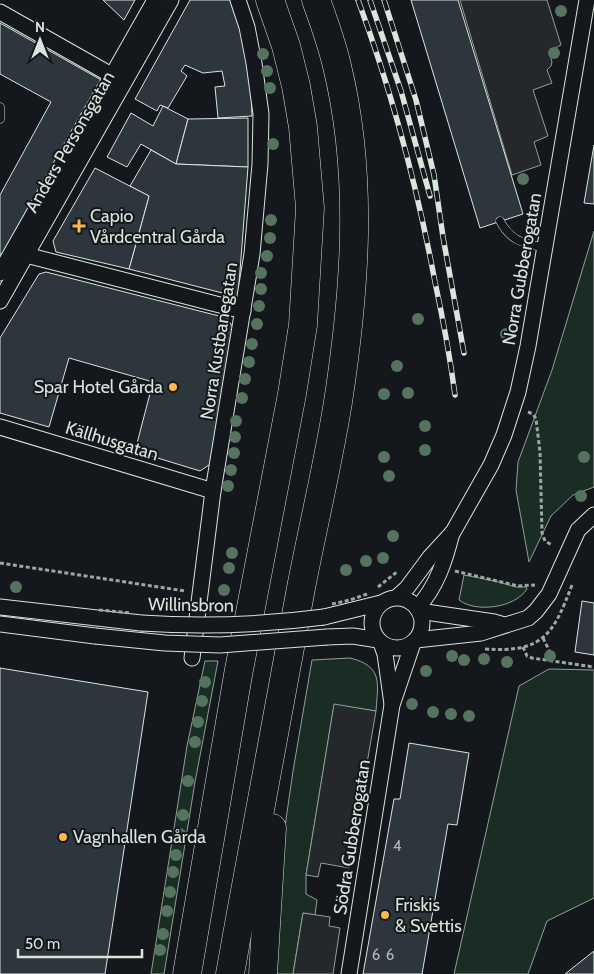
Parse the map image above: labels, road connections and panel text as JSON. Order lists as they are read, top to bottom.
{
  "streets": {
    "street": [
      "Anders Personsgatan",
      "Norra Gubberogatan",
      "Norra Kustbanegatan",
      "Källhusgatan",
      "Willinsbron",
      "Södra Gubberogatan"
    ]
  },
  "crossings": [
    ["Norra Gubberogatan", "Willinsbron"],
    ["Norra Gubberogatan", "Södra Gubberogatan"],
    ["Norra Kustbanegatan", "Källhusgatan"],
    ["Willinsbron", "Södra Gubberogatan"]
  ],
  "places": {
    "health": ["Capio Vårdcentral Gårda"],
    "other": ["Spar Hotel Gårda", "Vagnhallen Gårda", "Friskis & Svettis"]
  },
  "house_numbers": ["4", "6", "6"],
  "scale_bar": "50 m",
  "north": "top"
}
